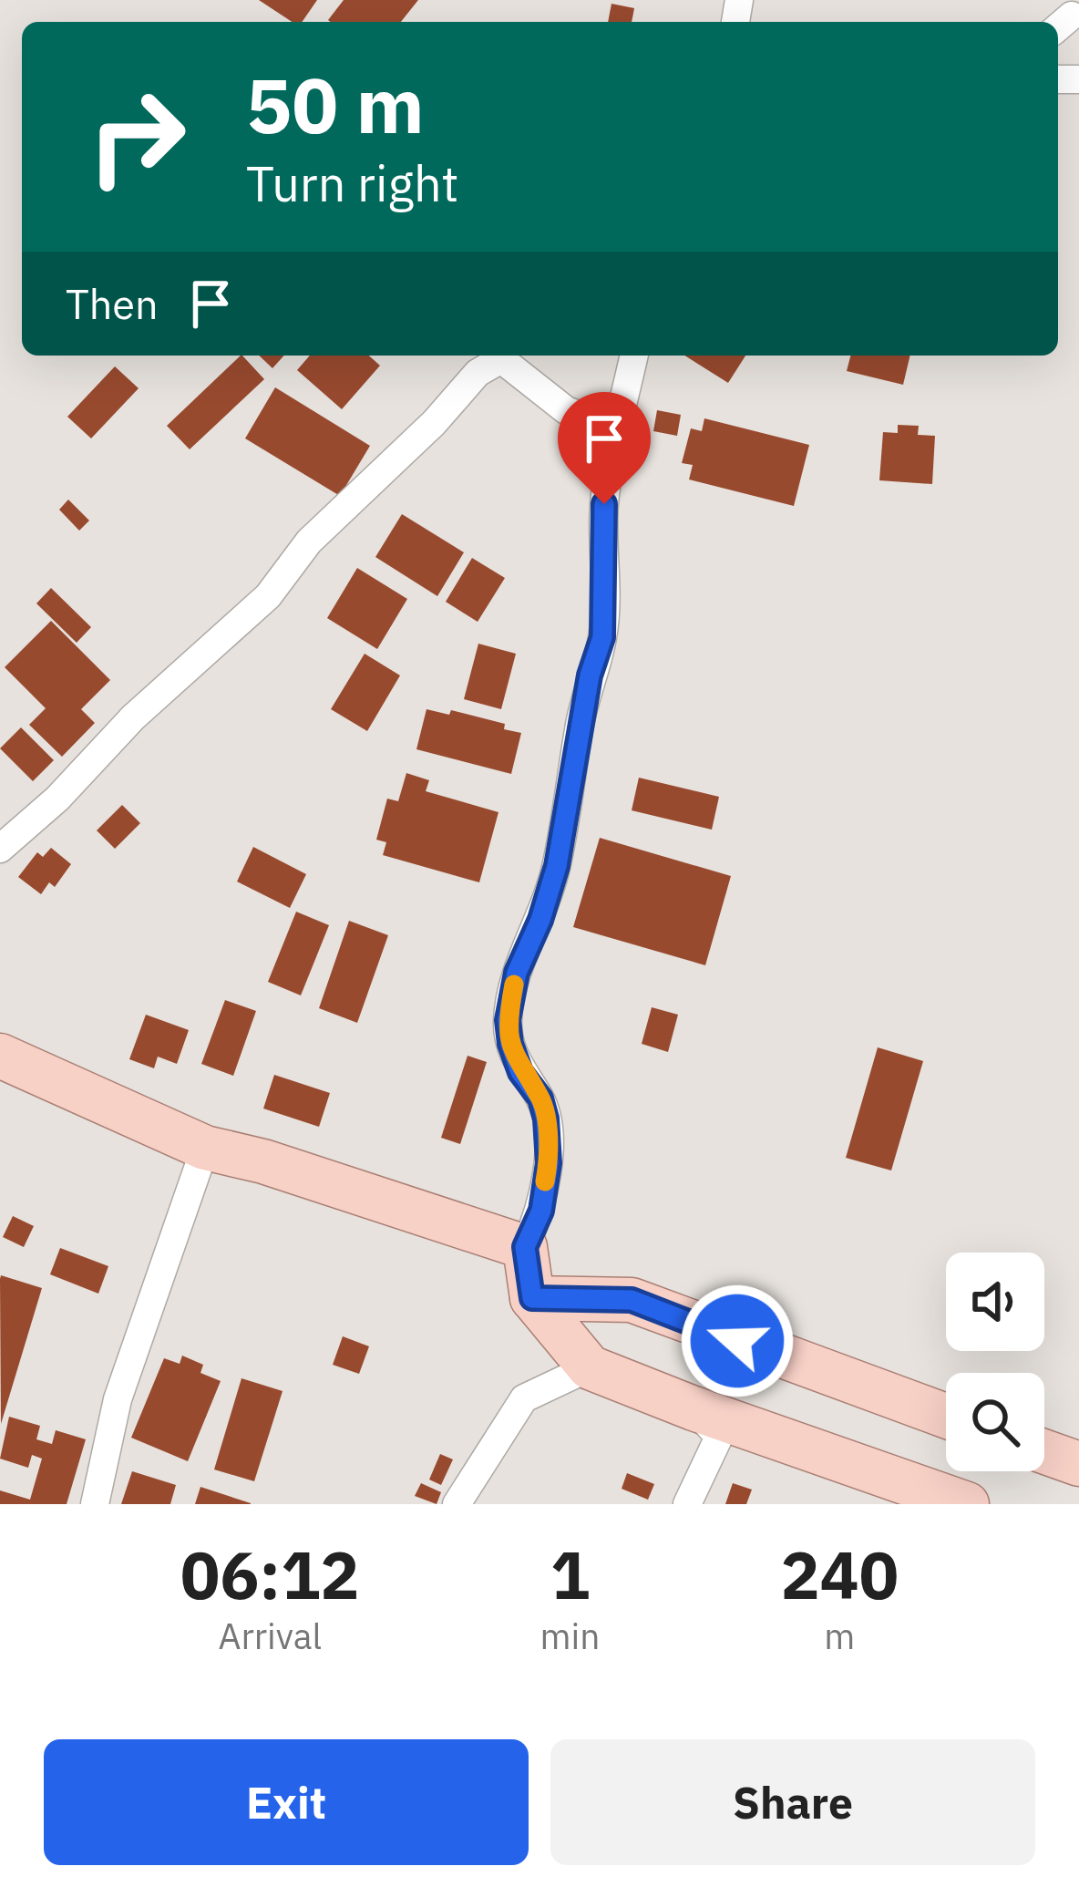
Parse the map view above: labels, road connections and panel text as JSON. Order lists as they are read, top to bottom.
{
  "page": {
    "turn": ["50 m", "Turn right"],
    "then": "Then",
    "eta": [
      "06:12",
      "Arrival",
      "1",
      "min",
      "240",
      "m"
    ],
    "buttons": ["Exit", "Share"]
  }
}
